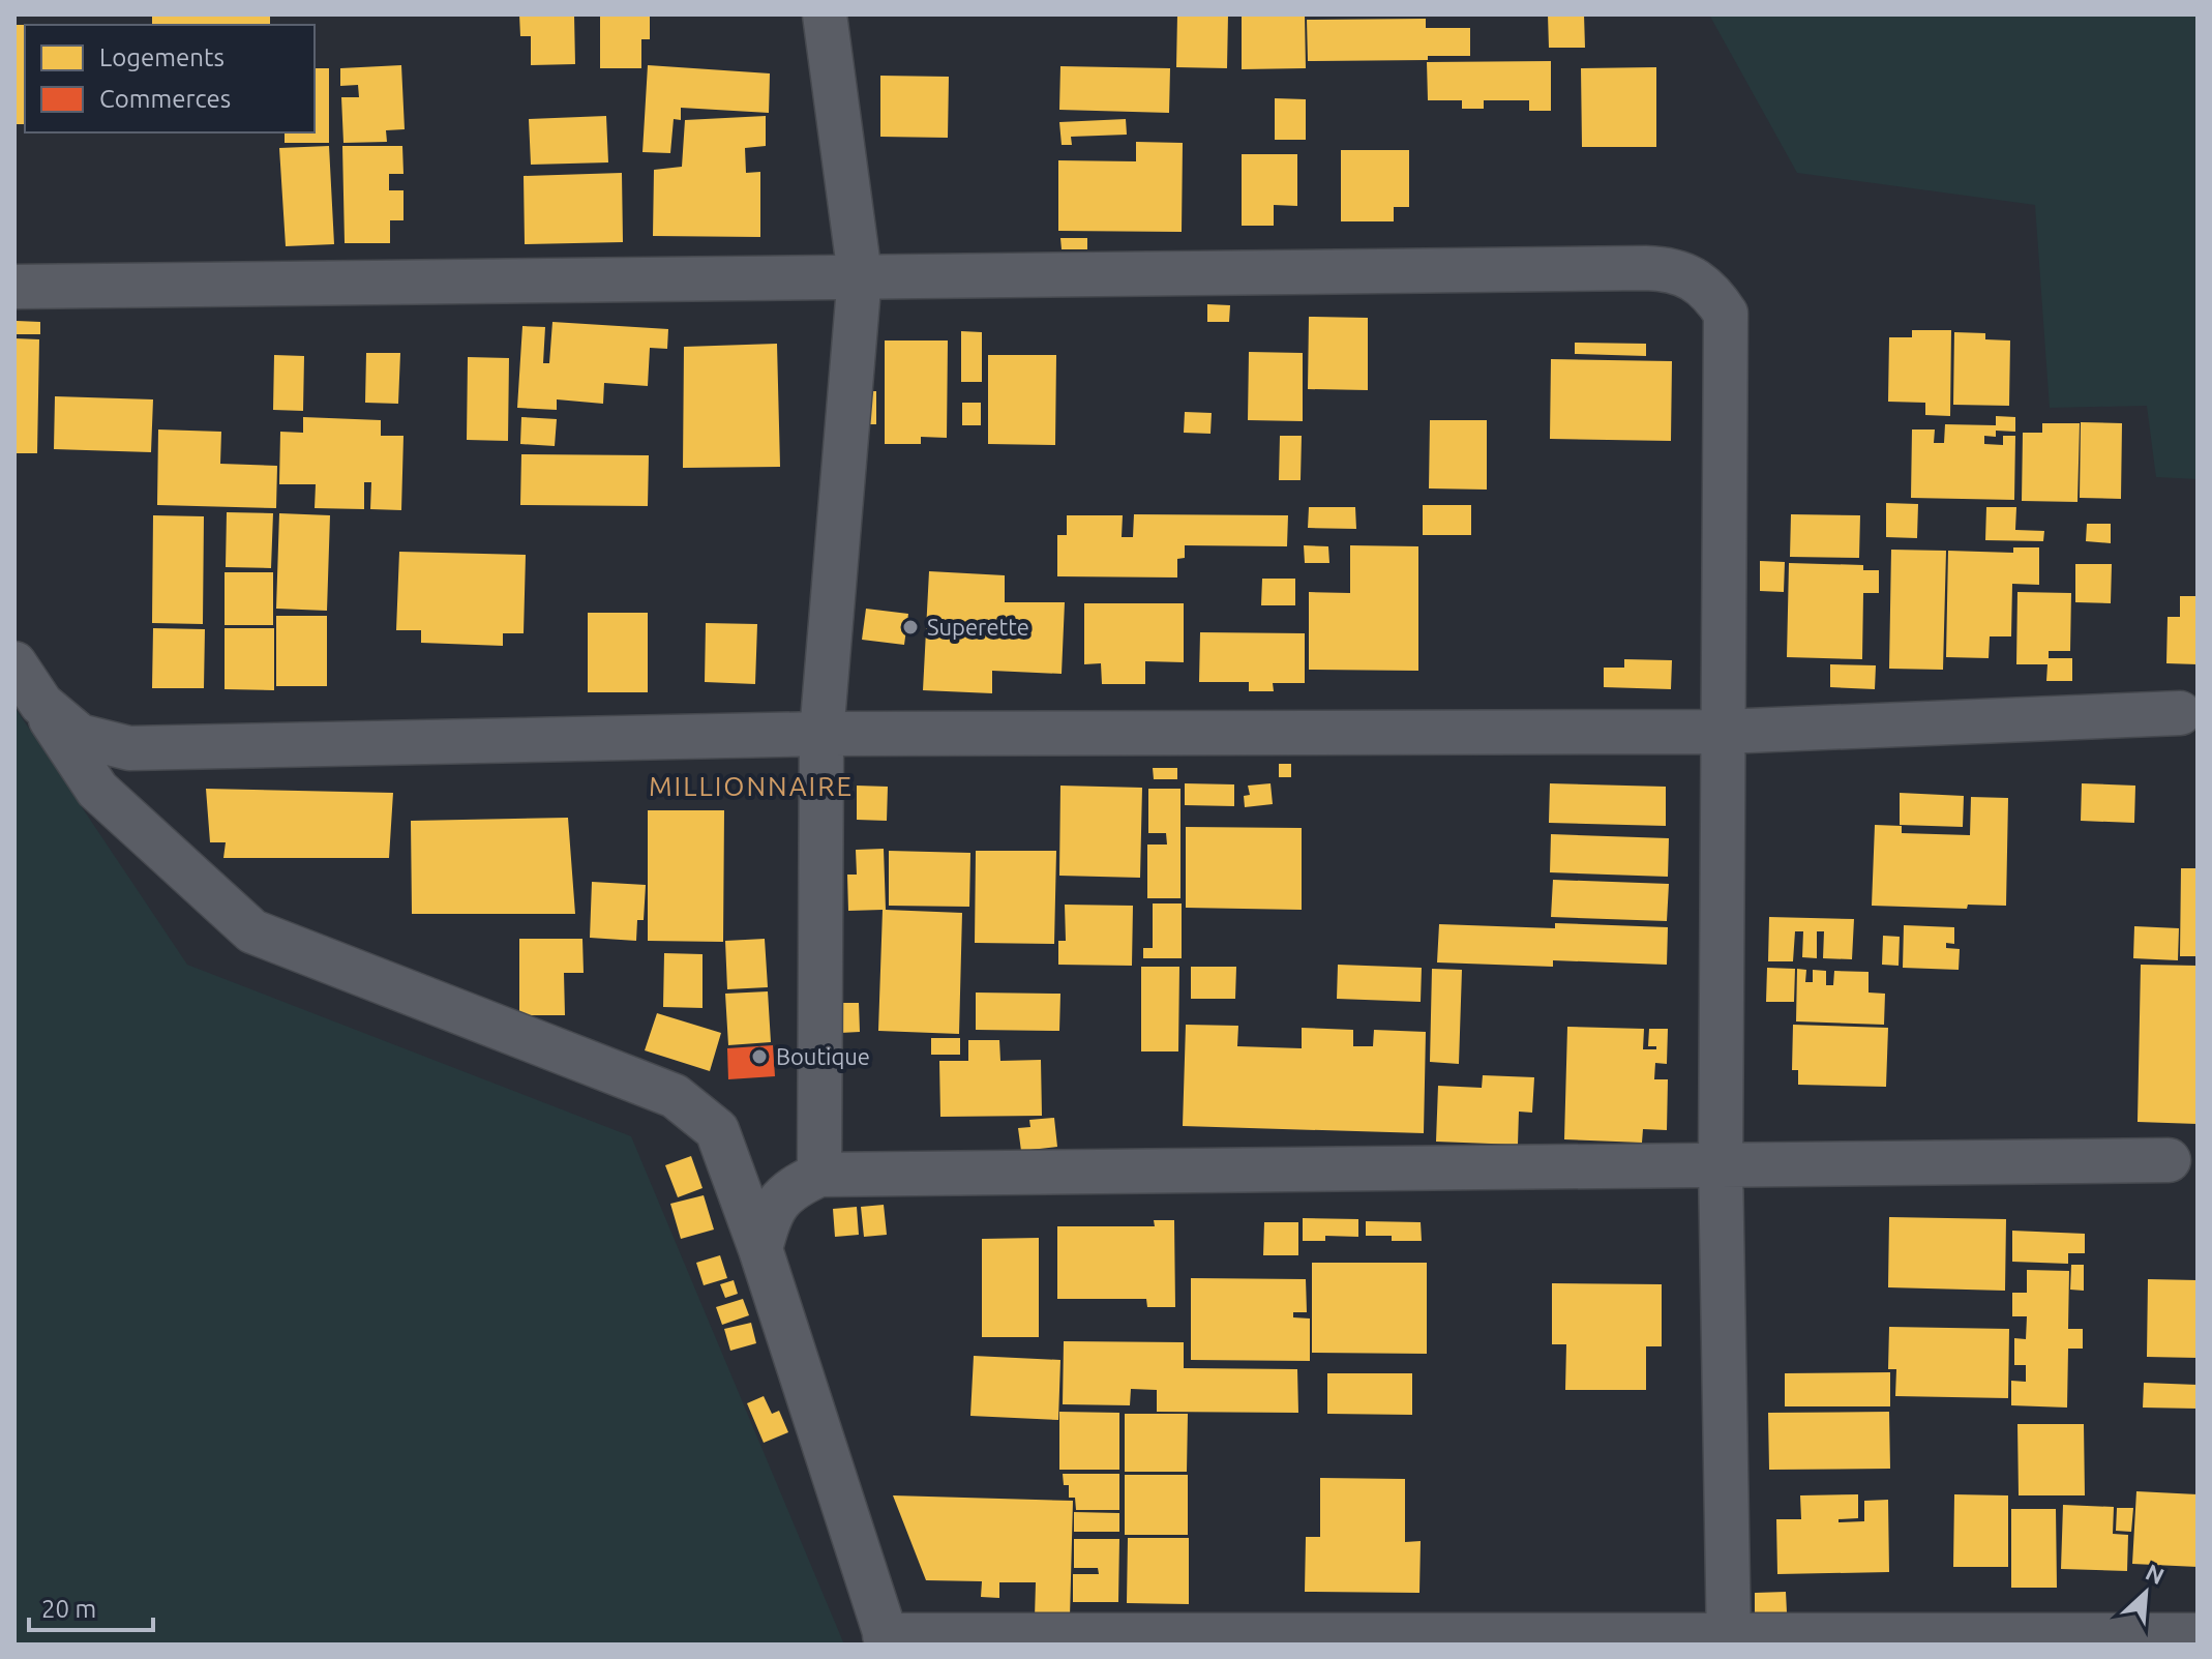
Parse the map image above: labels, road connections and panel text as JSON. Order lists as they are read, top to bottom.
{
  "districts": ["MILLIONNAIRE"],
  "places": ["Superette", "Boutique"],
  "legend": ["Logements", "Commerces"],
  "scale_bar": "20 m",
  "north": "top right"
}
